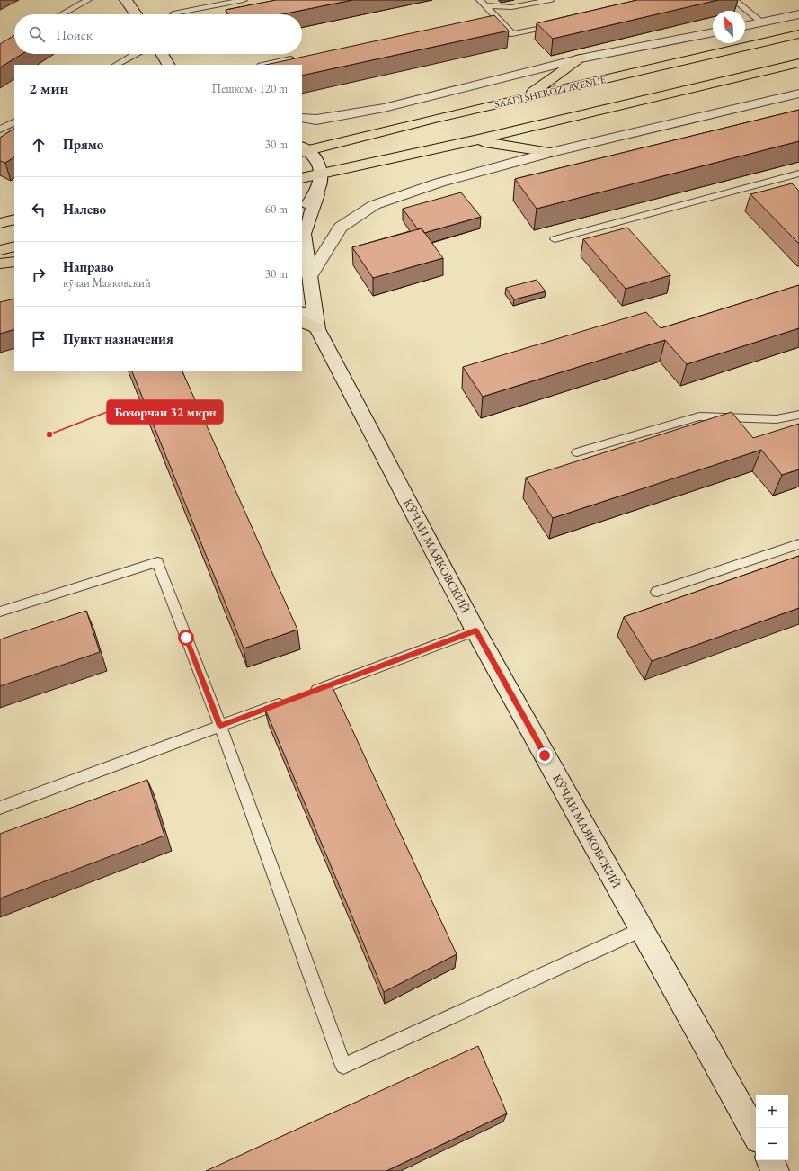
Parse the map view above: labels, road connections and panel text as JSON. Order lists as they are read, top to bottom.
{
  "streets": {
    "main road": ["SAADI SHEROZI AVENUE"],
    "street": ["КӮЧАИ МАЯКОВСКИЙ"]
  },
  "places": ["Бозорчаи 32 мкрн"],
  "north": "top left",
  "page": {
    "search": "Поиск",
    "heading": ["2 мин", "Пешком · 120 m"],
    "list": [
      ["Прямо", "30 m"],
      ["Налево", "60 m"],
      ["Направо", "кӯчаи Маяковский", "30 m"],
      "Пункт назначения"
    ],
    "map_buttons": ["+", "−"]
  }
}
